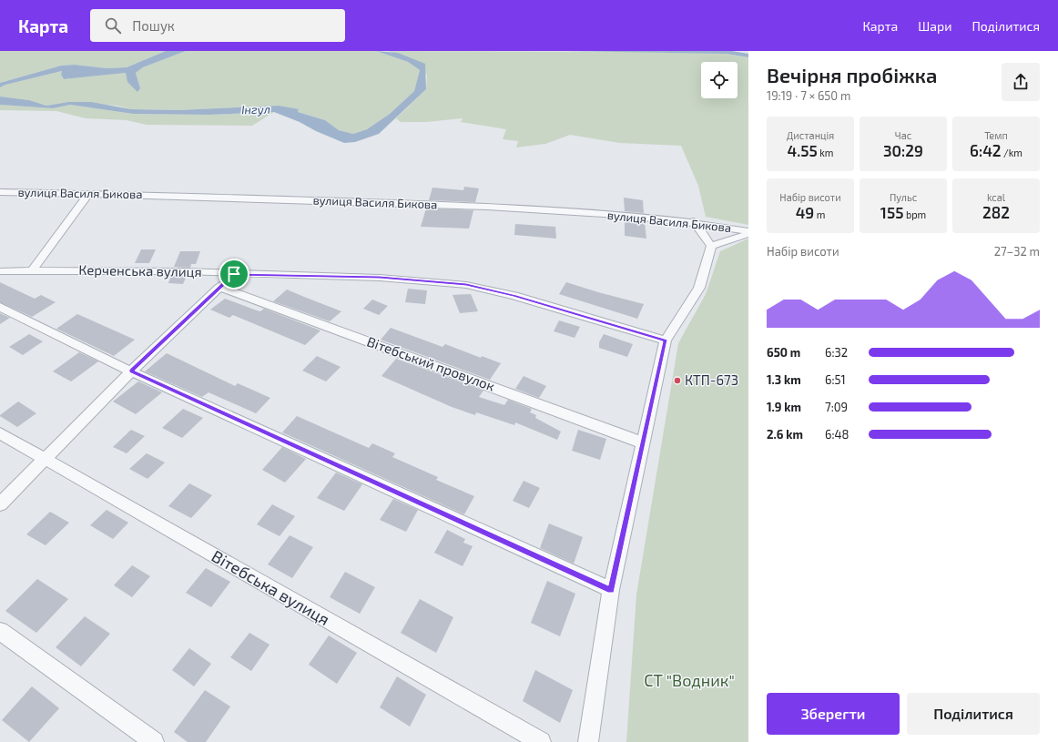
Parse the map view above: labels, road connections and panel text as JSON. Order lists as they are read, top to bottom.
{
  "streets": {
    "street": [
      "вулиця Василя Бикова",
      "Керченська вулиця",
      "Вітебський провулок",
      "Вітебська вулиця"
    ]
  },
  "water": ["Інгул"],
  "parks": ["СТ \"Водник\""],
  "places": ["КТП-673"],
  "page": {
    "header": "Карта",
    "search": "Пошук",
    "nav": ["Карта", "Шари", "Поділитися"],
    "heading": ["Вечірня пробіжка", "19:19 · 7 × 650 m"],
    "stats": [
      ["Дистанція", "4.55 km"],
      ["Час", "30:29"],
      ["Темп", "6:42 /km"],
      ["Набір висоти", "49 m"],
      ["Пульс", "155 bpm"],
      ["kcal", "282"]
    ],
    "chart": ["Набір висоти", "27–32 m"],
    "list": [
      {
        "name": "650 m",
        "note": "6:32"
      },
      {
        "name": "1.3 km",
        "note": "6:51"
      },
      {
        "name": "1.9 km",
        "note": "7:09"
      },
      {
        "name": "2.6 km",
        "note": "6:48"
      }
    ],
    "buttons": ["Зберегти", "Поділитися"]
  }
}
